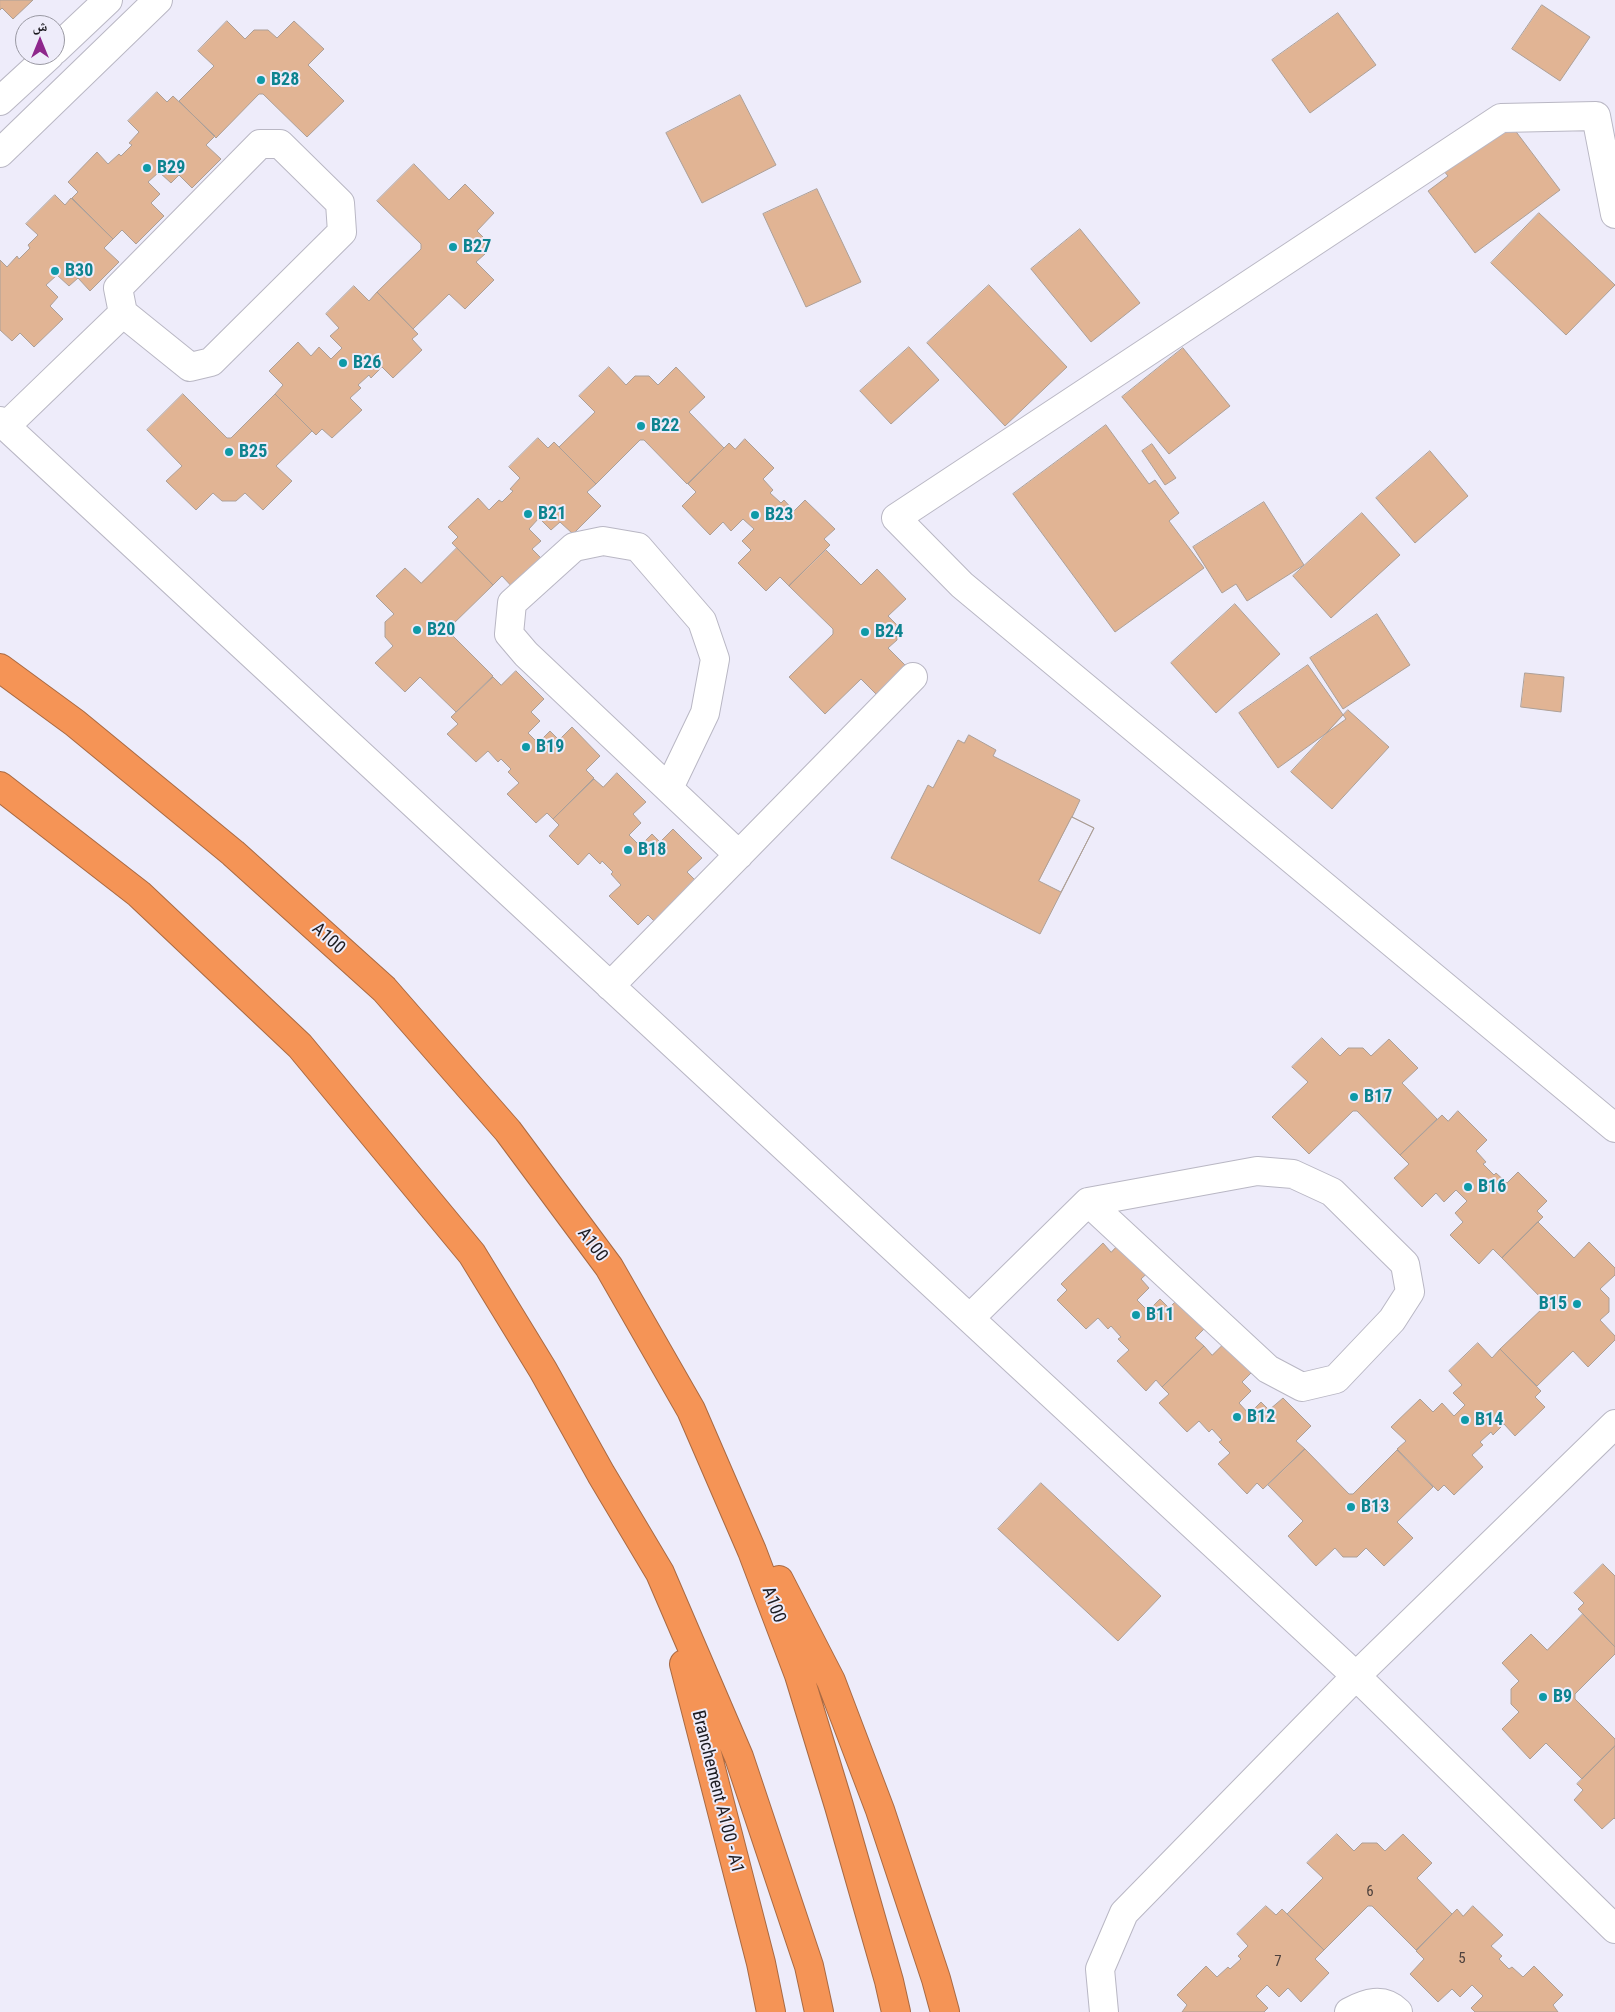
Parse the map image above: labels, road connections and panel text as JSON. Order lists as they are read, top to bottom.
{
  "streets": {
    "highway": ["A100", "Branchement A100 - A1"]
  },
  "places": [
    "B28",
    "B29",
    "B27",
    "B30",
    "B26",
    "B22",
    "B25",
    "B21",
    "B23",
    "B20",
    "B24",
    "B19",
    "B18",
    "B17",
    "B16",
    "B15",
    "B11",
    "B12",
    "B14",
    "B13",
    "B9"
  ],
  "house_numbers": ["6", "5", "7"],
  "north": "top"
}
